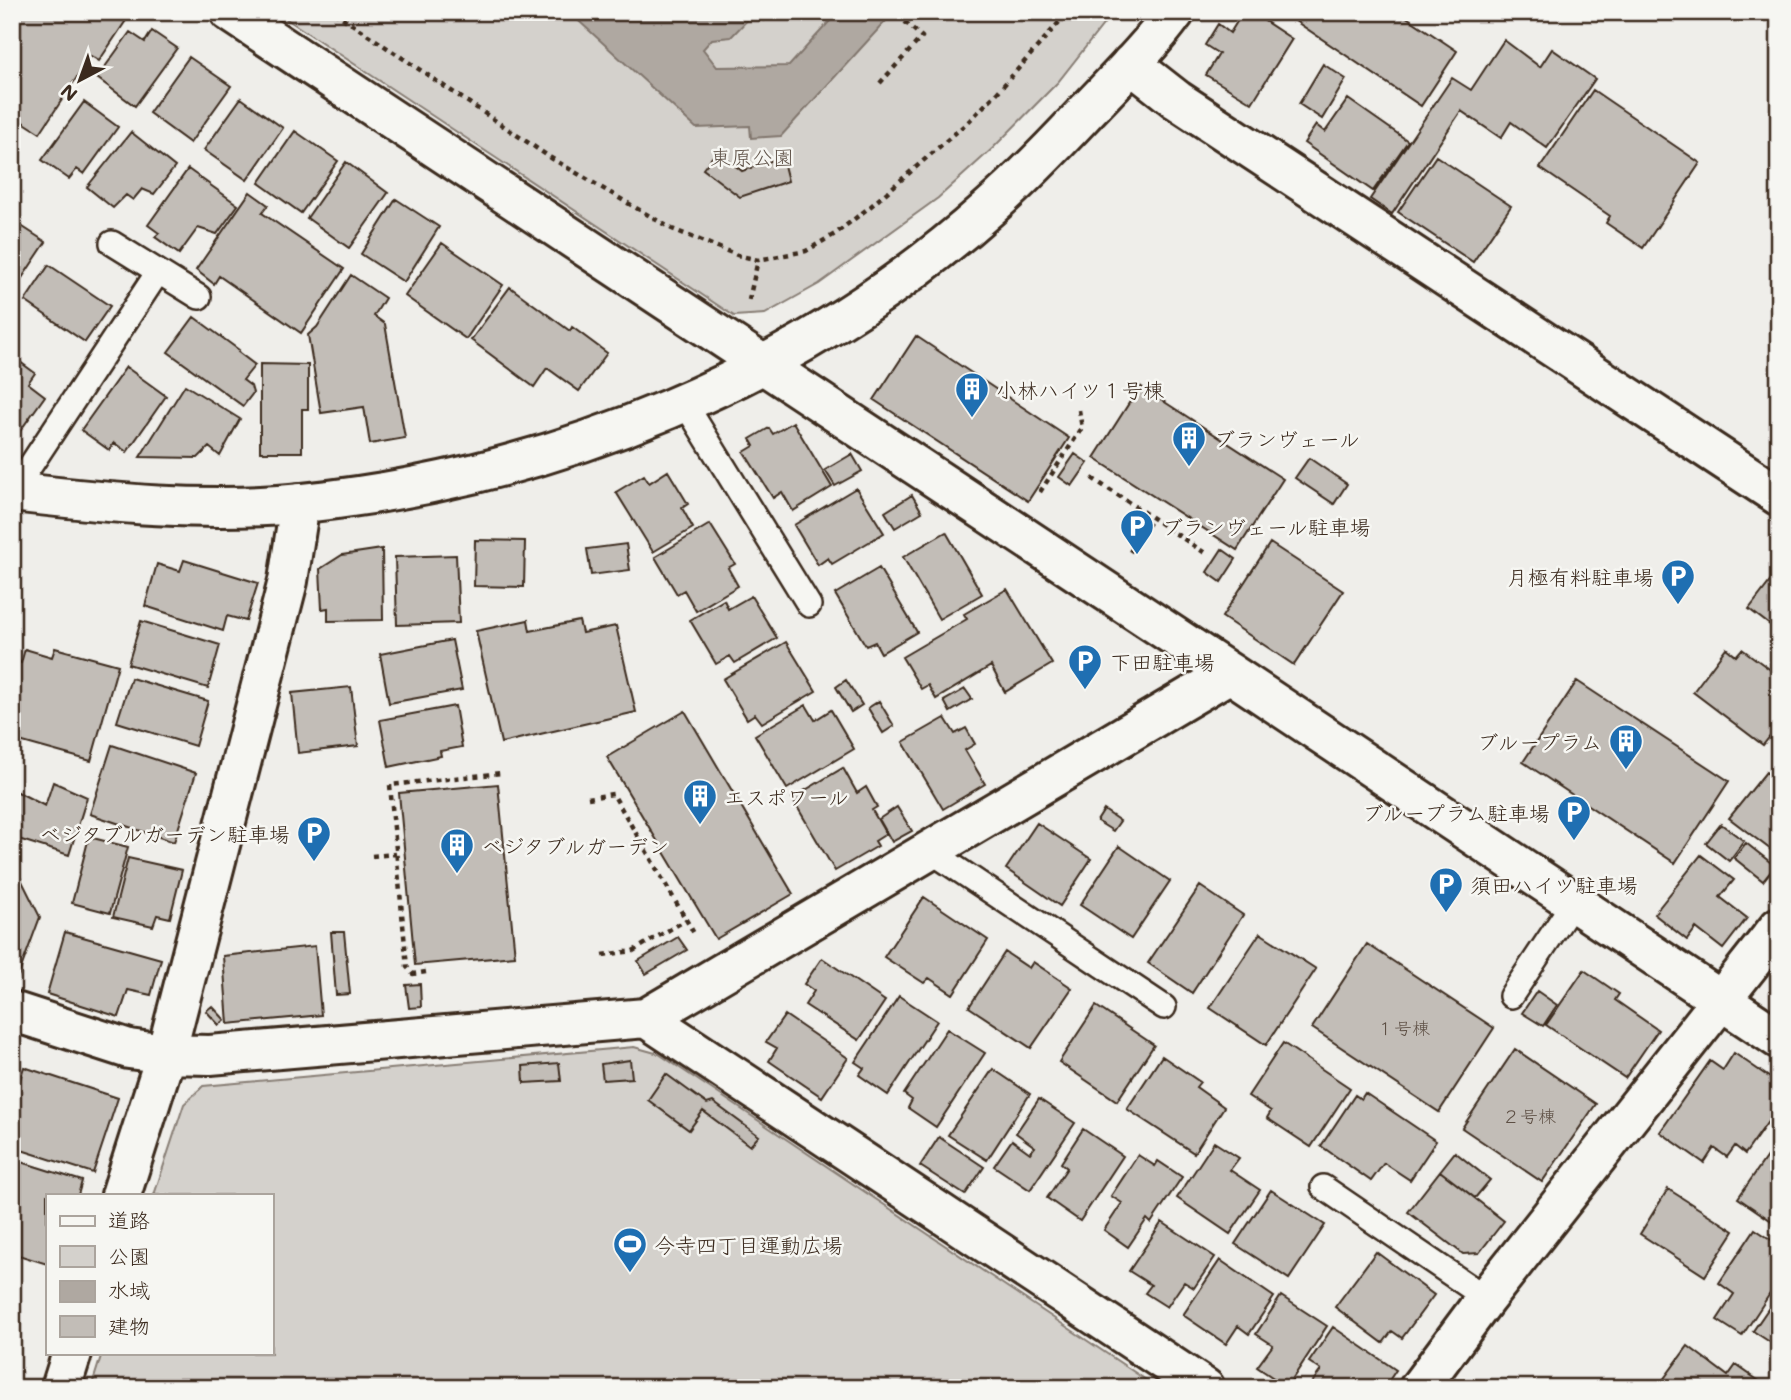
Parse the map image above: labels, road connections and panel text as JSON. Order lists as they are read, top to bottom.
{
  "parks": ["東原公園"],
  "places": {
    "building": [
      "小林ハイツ１号棟",
      "ブランヴェール",
      "ブループラム",
      "エスポワール",
      "ベジタブルガーデン"
    ],
    "parking": [
      "ブランヴェール駐車場",
      "月極有料駐車場",
      "下田駐車場",
      "ブループラム駐車場",
      "ベジタブルガーデン駐車場",
      "須田ハイツ駐車場"
    ],
    "sports": ["今寺四丁目運動広場"]
  },
  "house_numbers": ["１号棟", "２号棟"],
  "legend": [
    "道路",
    "公園",
    "水域",
    "建物"
  ],
  "north": "bottom left"
}
